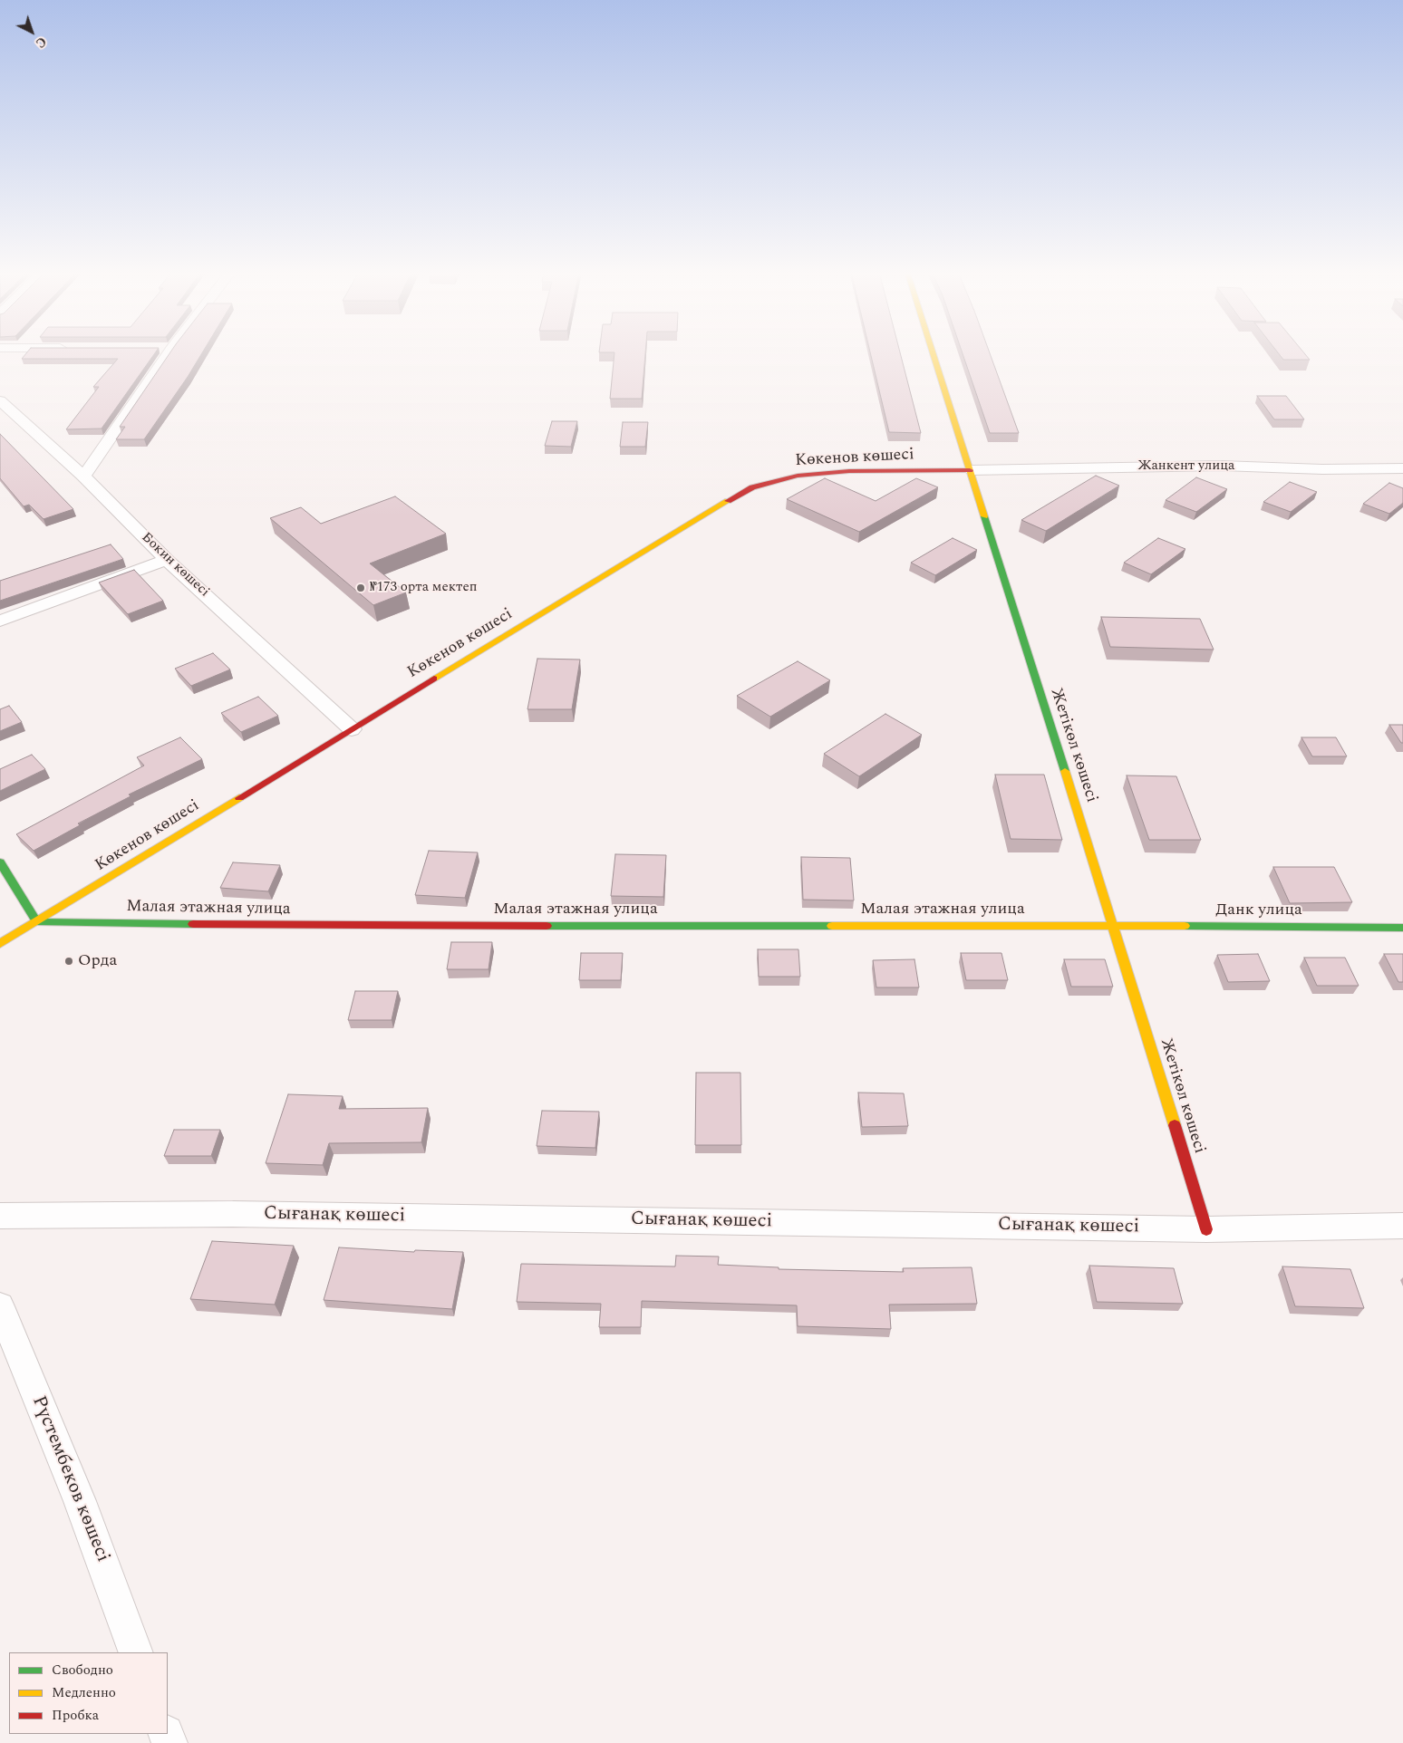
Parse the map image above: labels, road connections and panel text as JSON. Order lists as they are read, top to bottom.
{
  "streets": {
    "street": [
      "Көкенов көшесі",
      "Жанкент улица",
      "Бокин көшесі",
      "Жетікөл көшесі",
      "Малая этажная улица",
      "Данк улица",
      "Сығанақ көшесі",
      "Рүстембеков көшесі"
    ]
  },
  "crossings": [
    ["Көкенов көшесі", "Жанкент улица"],
    ["Көкенов көшесі", "Бокин көшесі"],
    ["Көкенов көшесі", "Жетікөл көшесі"],
    ["Көкенов көшесі", "Малая этажная улица"],
    ["Жанкент улица", "Жетікөл көшесі"],
    ["Жетікөл көшесі", "Малая этажная улица"],
    ["Жетікөл көшесі", "Данк улица"],
    ["Жетікөл көшесі", "Сығанақ көшесі"],
    ["Малая этажная улица", "Данк улица"]
  ],
  "places": ["№173 орта мектеп", "Орда"],
  "legend": ["Свободно", "Медленно", "Пробка"],
  "north": "bottom right"
}
